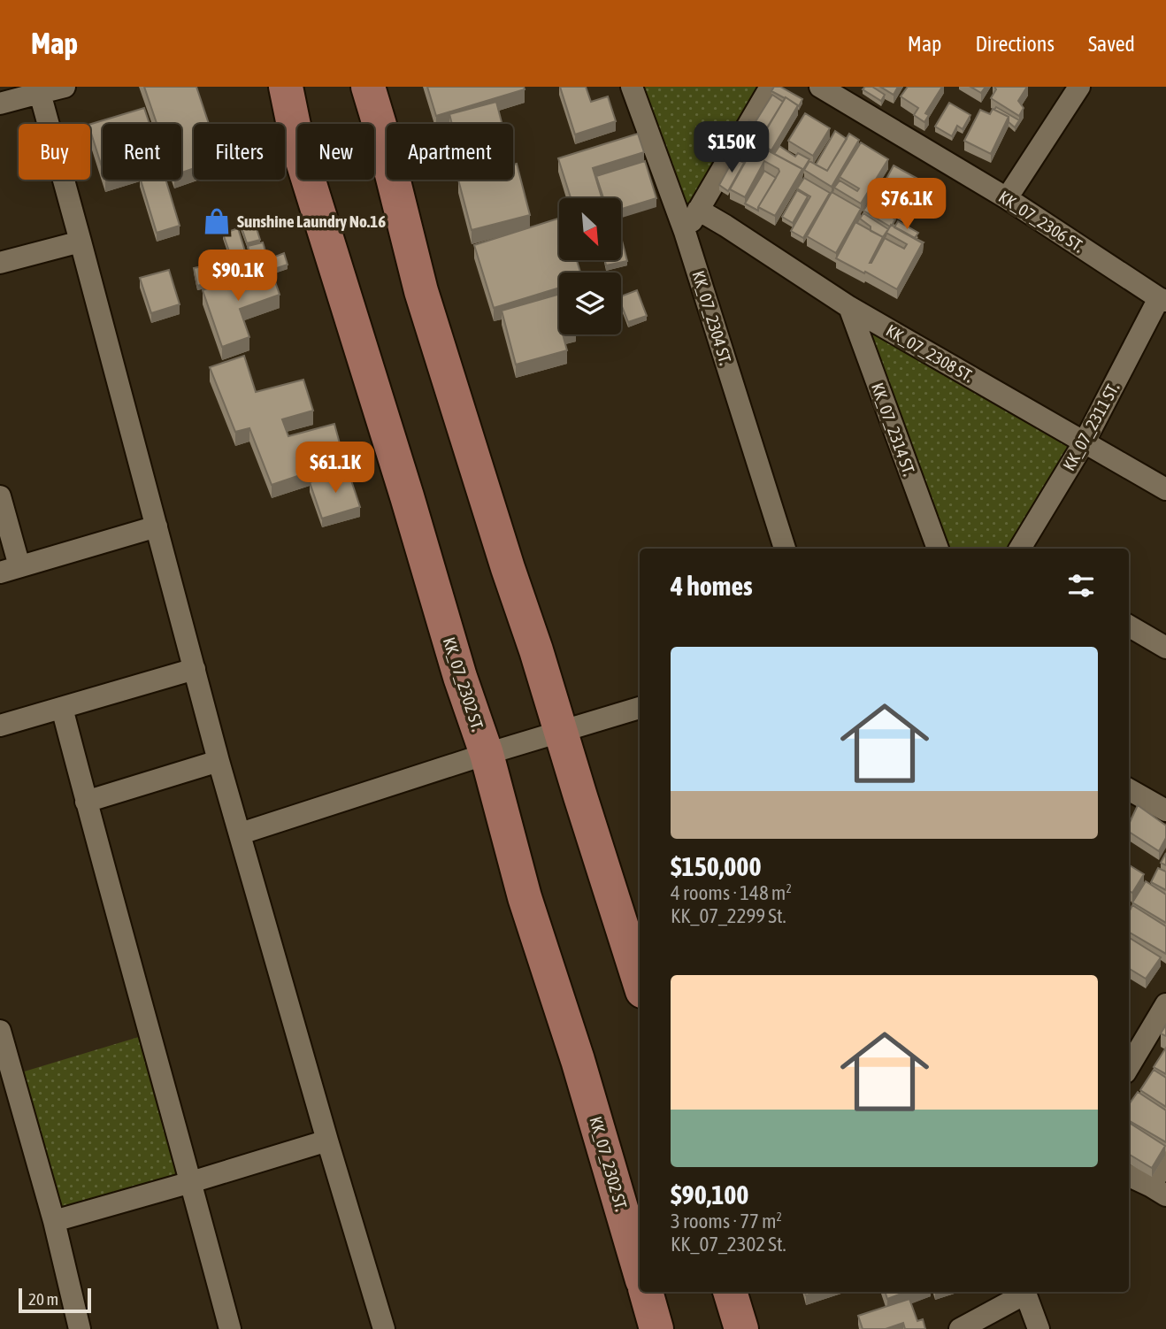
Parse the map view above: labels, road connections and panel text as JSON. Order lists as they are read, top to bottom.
{
  "streets": {
    "main road": ["KK_07_2302 ST."],
    "street": [
      "KK_07_2306 ST.",
      "KK_07_2304 ST.",
      "KK_07_2308 ST.",
      "KK_07_2311 ST.",
      "KK_07_2314 ST."
    ]
  },
  "crossings": [
    ["KK_07_2306 ST.", "KK_07_2311 ST."],
    ["KK_07_2308 ST.", "KK_07_2311 ST."],
    ["KK_07_2308 ST.", "KK_07_2314 ST."]
  ],
  "places": {
    "shop": ["Sunshine Laundry No.16"]
  },
  "scale_bar": "20 m",
  "north": "bottom right",
  "page": {
    "header": "Map",
    "nav": ["Map", "Directions", "Saved"],
    "price": [
      "$150K",
      "$76.1K",
      "$90.1K",
      "$61.1K"
    ],
    "chip": [
      "Buy",
      "Rent",
      "Filters",
      "New",
      "Apartment"
    ],
    "heading": "4 homes",
    "list": [
      {
        "name": "$150,000",
        "note": "4 rooms · 148 m² · KK_07_2299 St."
      },
      {
        "name": "$90,100",
        "note": "3 rooms · 77 m² · KK_07_2302 St."
      }
    ],
    "scale": "20 m"
  }
}
